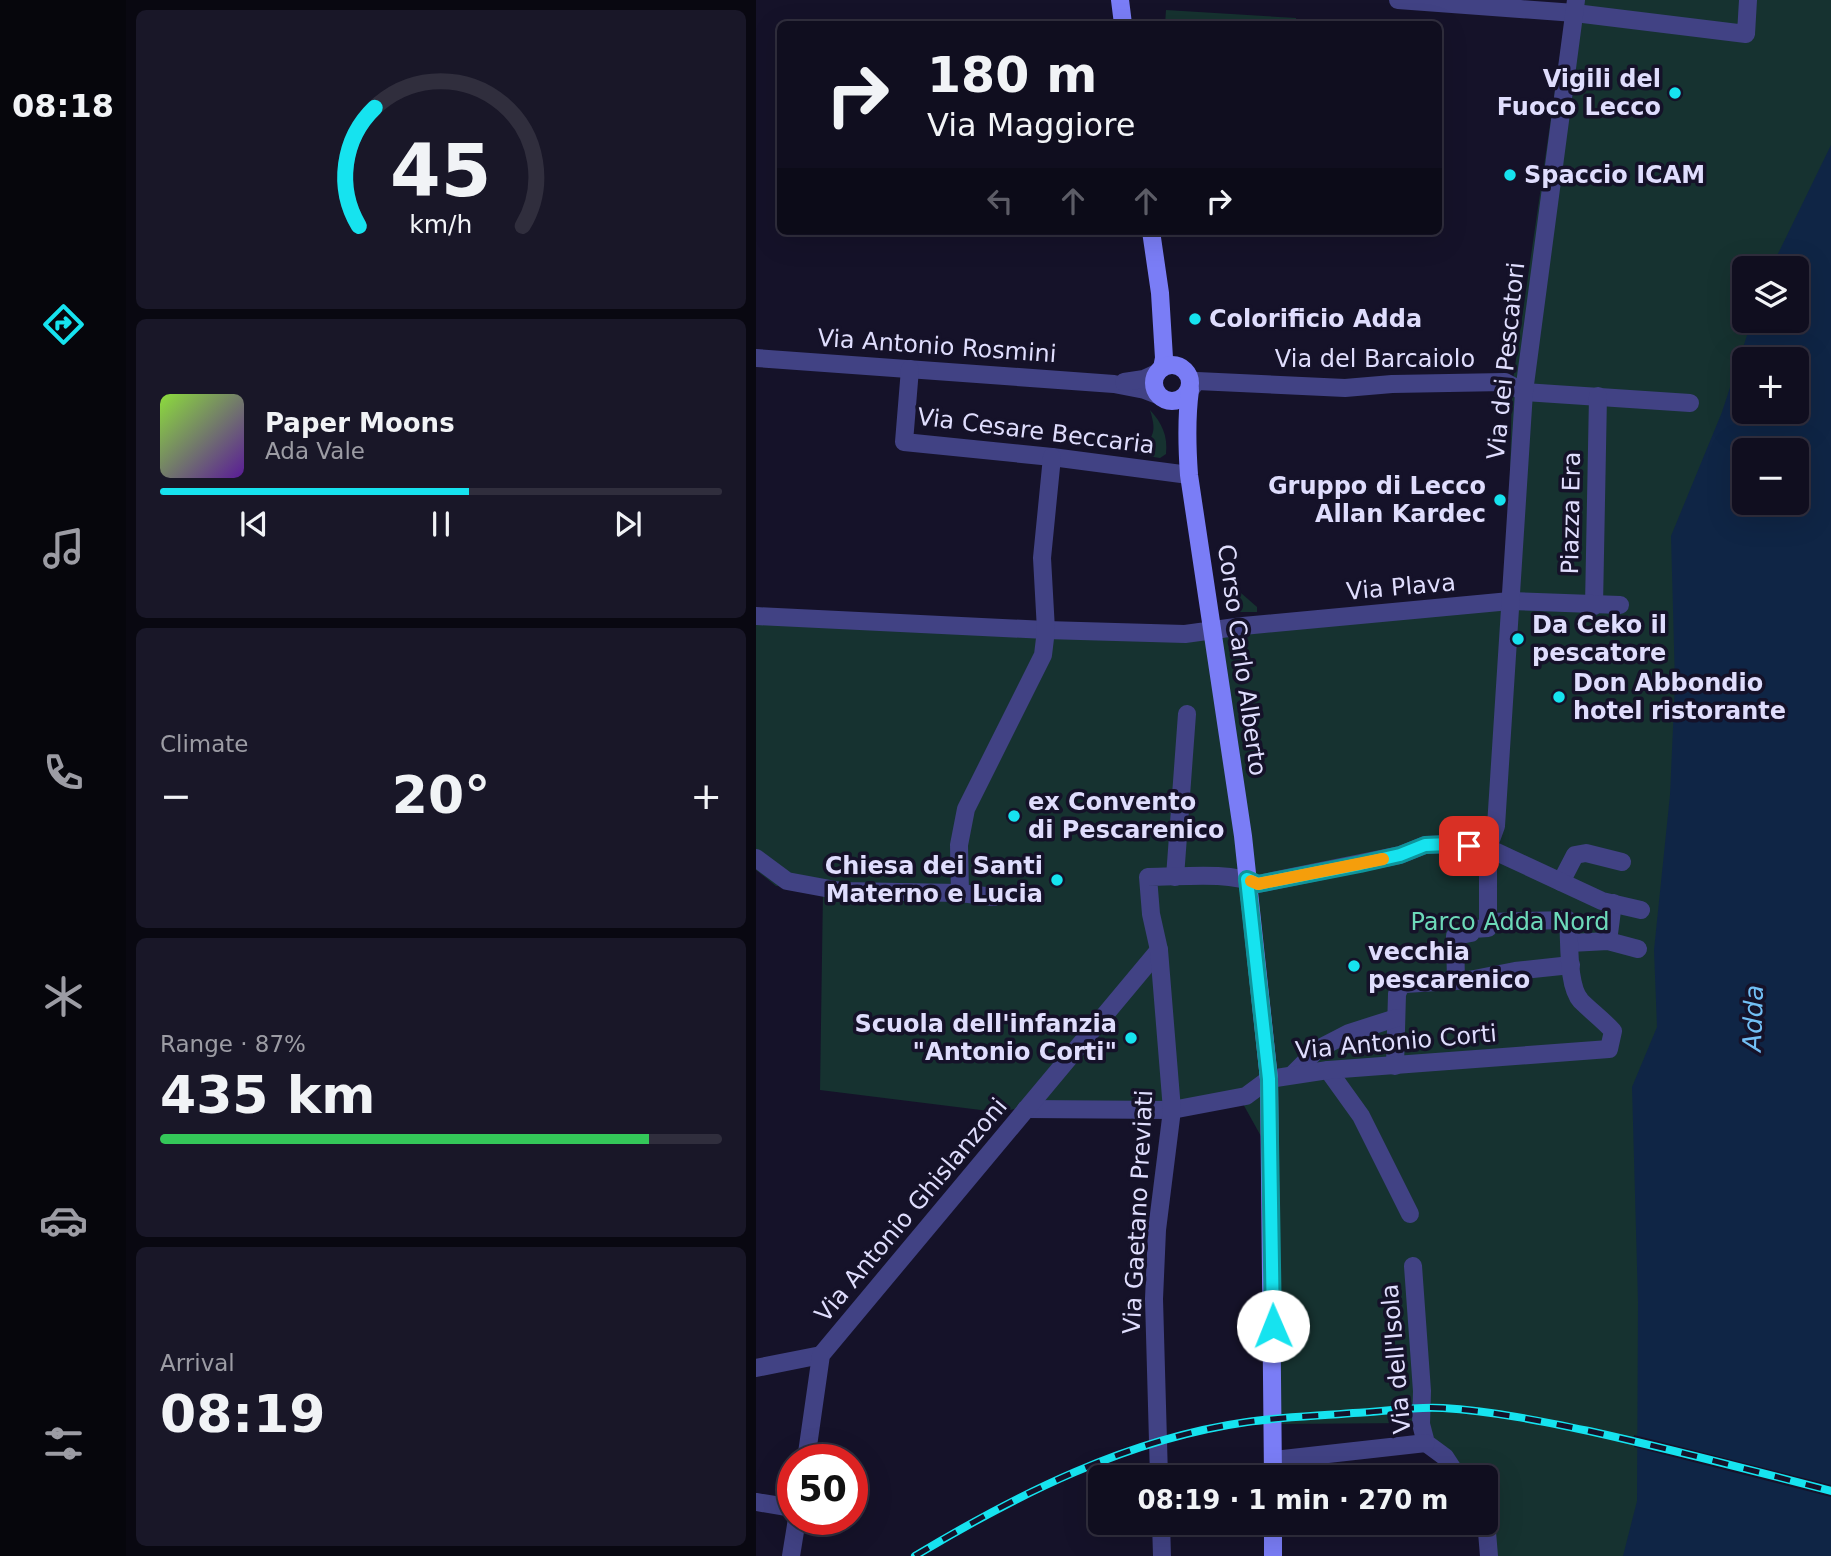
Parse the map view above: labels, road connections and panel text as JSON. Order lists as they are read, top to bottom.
{
  "streets": {
    "main road": ["Corso Carlo Alberto"],
    "street": [
      "Via Antonio Rosmini",
      "Via del Barcaiolo",
      "Via dei Pescatori",
      "Via Cesare Beccaria",
      "Piazza Era",
      "Via Plava",
      "Via Antonio Corti",
      "Via Antonio Ghislanzoni",
      "Via Gaetano Previati",
      "Via dell'Isola"
    ]
  },
  "crossings": [
    ["Via Antonio Rosmini", "Via del Barcaiolo"],
    ["Via Antonio Rosmini", "Via Cesare Beccaria"],
    ["Via Antonio Rosmini", "Corso Carlo Alberto"],
    ["Via del Barcaiolo", "Via dei Pescatori"],
    ["Via del Barcaiolo", "Piazza Era"],
    ["Via del Barcaiolo", "Corso Carlo Alberto"],
    ["Via dei Pescatori", "Via Plava"],
    ["Via Cesare Beccaria", "Corso Carlo Alberto"],
    ["Piazza Era", "Via Plava"],
    ["Via Plava", "Corso Carlo Alberto"],
    ["Corso Carlo Alberto", "Via Antonio Corti"],
    ["Via Antonio Corti", "Via Antonio Ghislanzoni"],
    ["Via Antonio Corti", "Via Gaetano Previati"],
    ["Via Antonio Ghislanzoni", "Via Gaetano Previati"]
  ],
  "water": ["Adda"],
  "parks": ["Parco Adda Nord"],
  "places": [
    "Vigili del Fuoco Lecco",
    "Spaccio ICAM",
    "Colorificio Adda",
    "Gruppo di Lecco Allan Kardec",
    "Da Ceko il pescatore",
    "Don Abbondio hotel ristorante",
    "ex Convento di Pescarenico",
    "Chiesa dei Santi Materno e Lucia",
    "vecchia pescarenico",
    "Scuola dell'infanzia \"Antonio Corti\""
  ],
  "page": {
    "tabs": "08:18",
    "turn": ["180 m", "Via Maggiore"],
    "map_buttons": ["+", "−"],
    "song": ["Paper Moons", "Ada Vale"],
    "tile": [
      "Climate",
      ["Range · 87%", "435 km"],
      ["Arrival", "08:19"]
    ],
    "heat": ["−", "20°", "+"],
    "limit": "50",
    "trip": "08:19 · 1 min · 270 m",
    "gauge": ["45", "km/h"]
  }
}
